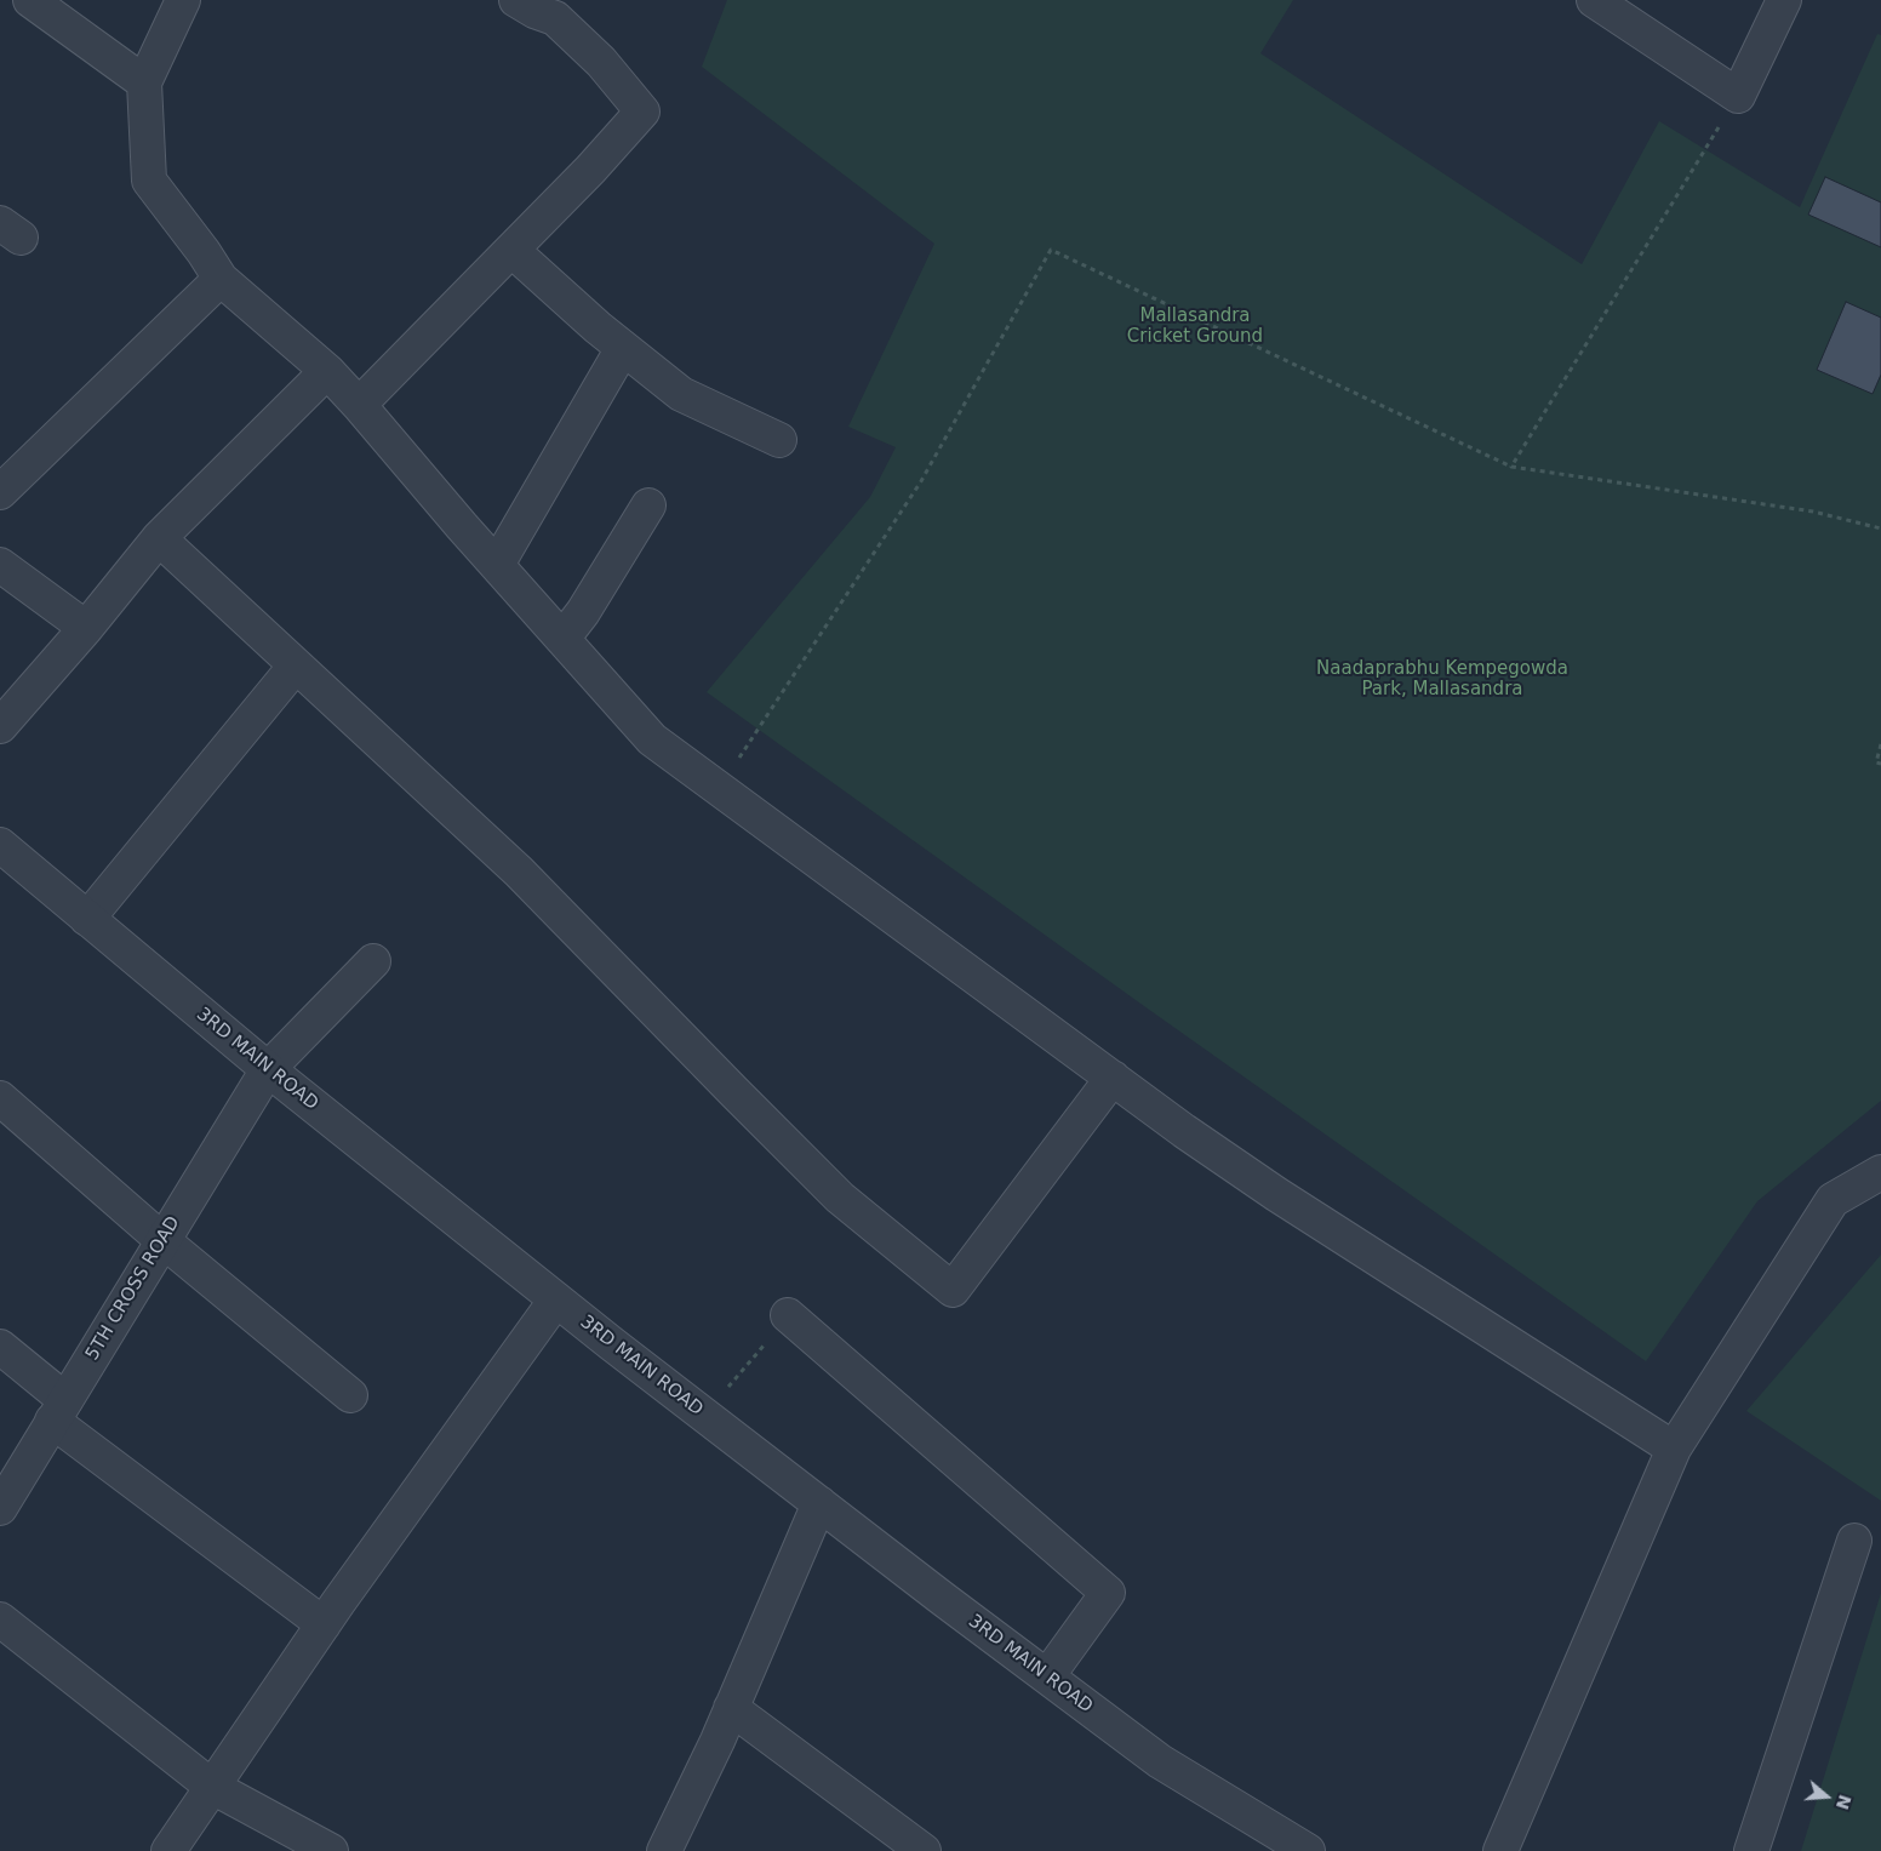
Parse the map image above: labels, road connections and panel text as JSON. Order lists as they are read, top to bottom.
{
  "streets": {
    "street": ["3RD MAIN ROAD", "5TH CROSS ROAD"]
  },
  "crossings": [
    ["3RD MAIN ROAD", "5TH CROSS ROAD"]
  ],
  "parks": ["Mallasandra Cricket Ground", "Naadaprabhu Kempegowda Park, Mallasandra"],
  "north": "right"
}
